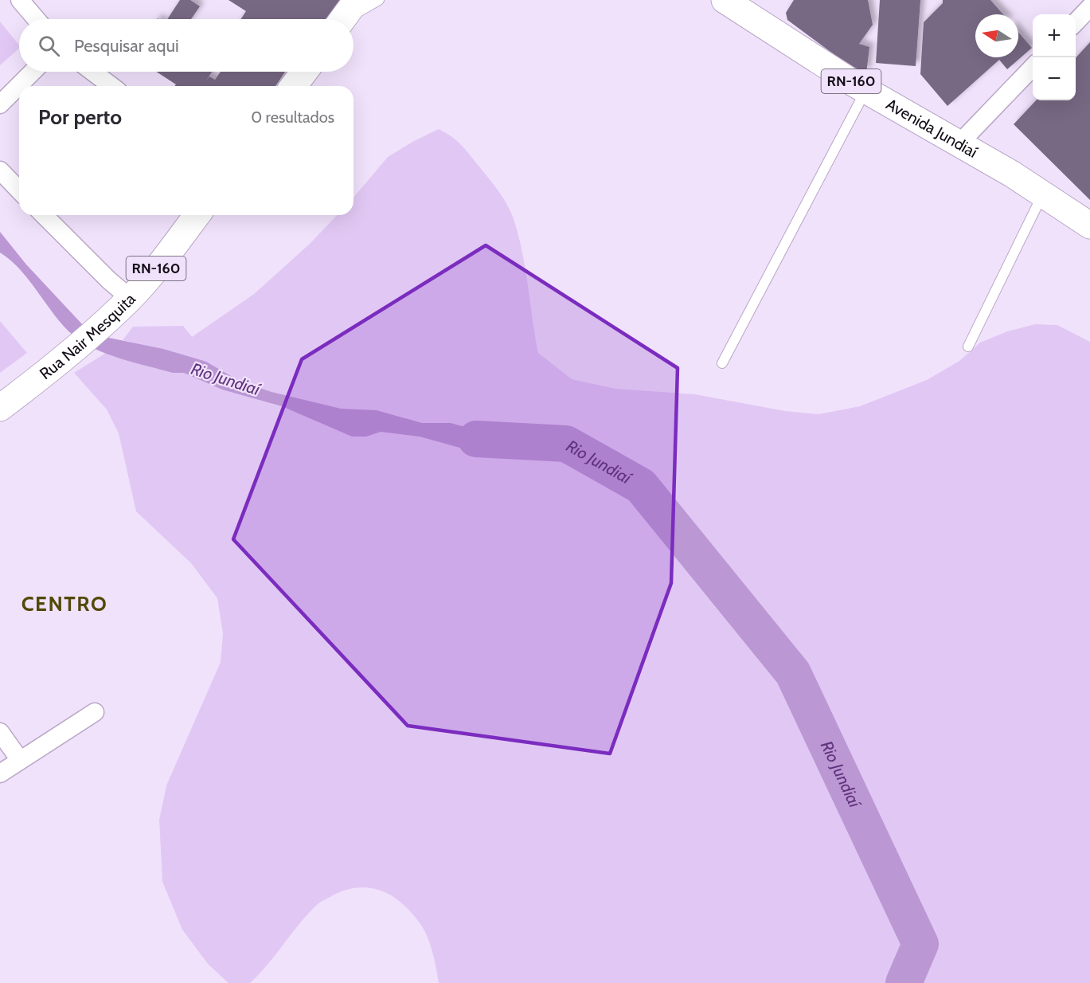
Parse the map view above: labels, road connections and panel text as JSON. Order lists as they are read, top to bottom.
{
  "streets": {
    "main road": ["RN-160", "Avenida Jundiaí", "Rua Nair Mesquita"]
  },
  "districts": ["CENTRO"],
  "water": ["Rio Jundiaí"],
  "north": "left",
  "page": {
    "map_buttons": ["+", "−"],
    "search": "Pesquisar aqui",
    "heading": ["Por perto", "0 resultados"]
  }
}
